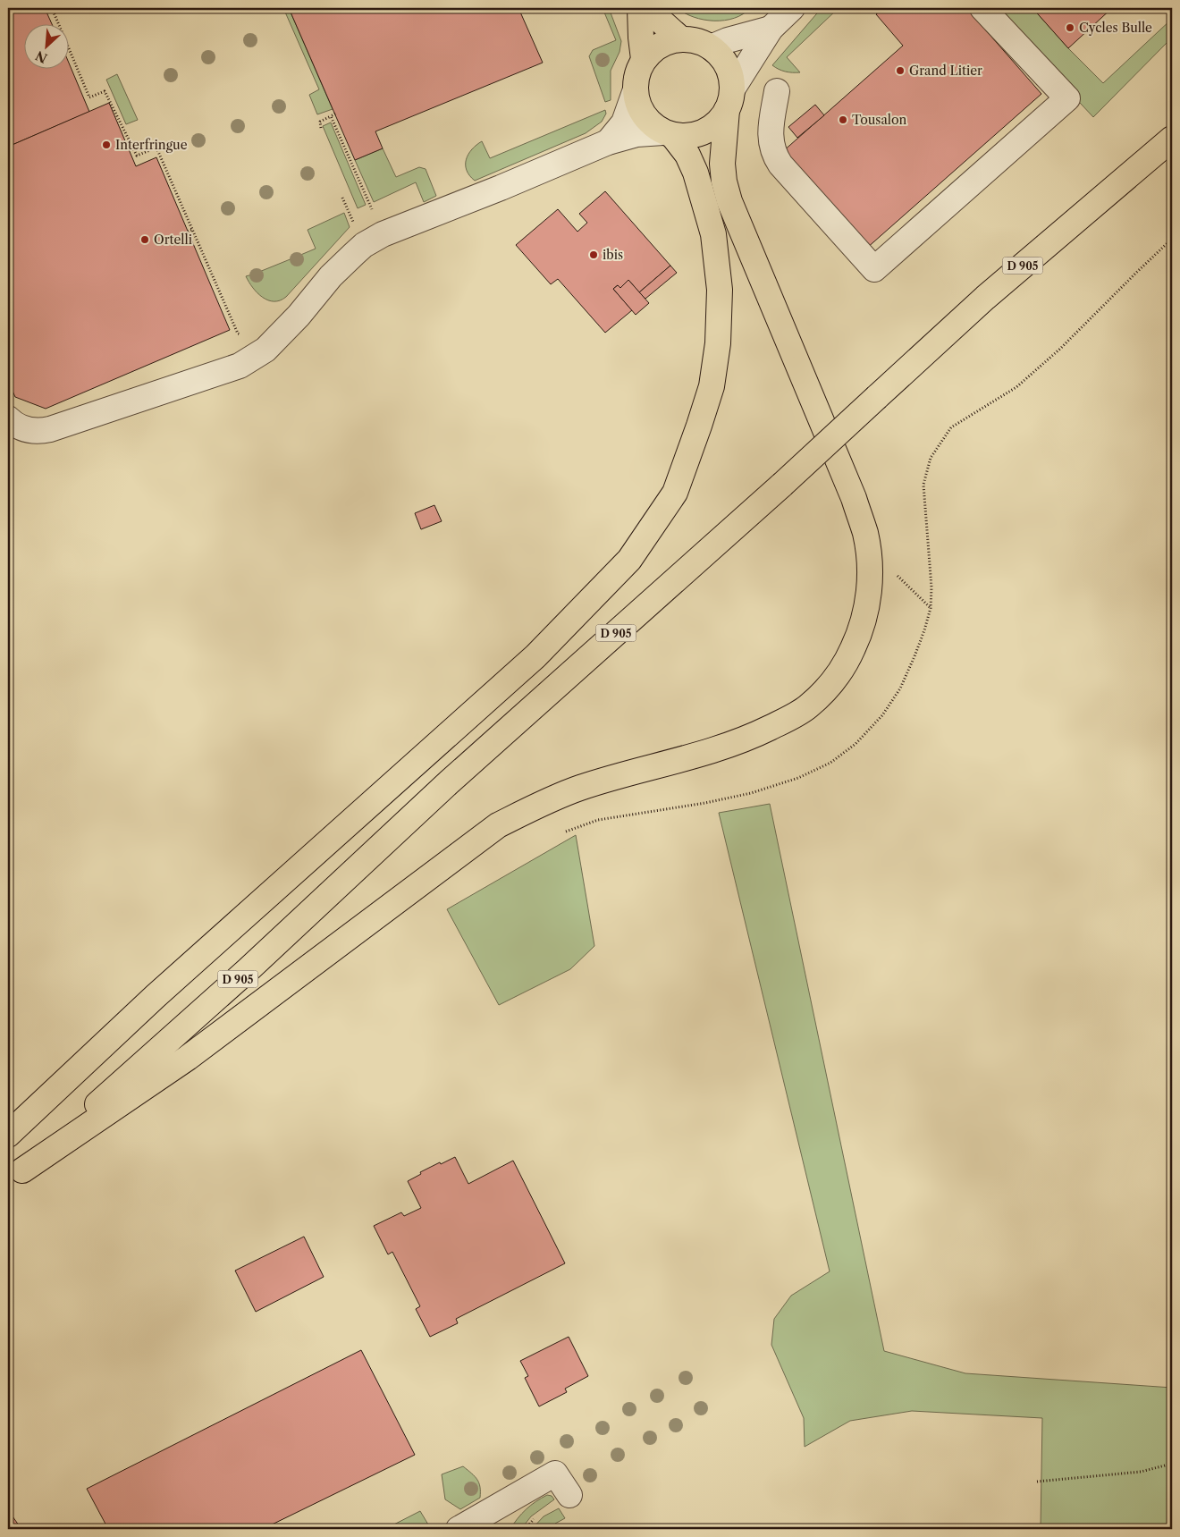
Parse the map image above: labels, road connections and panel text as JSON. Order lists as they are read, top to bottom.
{
  "streets": {
    "main road": ["D 905"]
  },
  "places": [
    "Cycles Bulle",
    "Grand Litier",
    "Tousalon",
    "Interfringue",
    "Ortelli",
    "ibis"
  ],
  "north": "bottom left"
}
